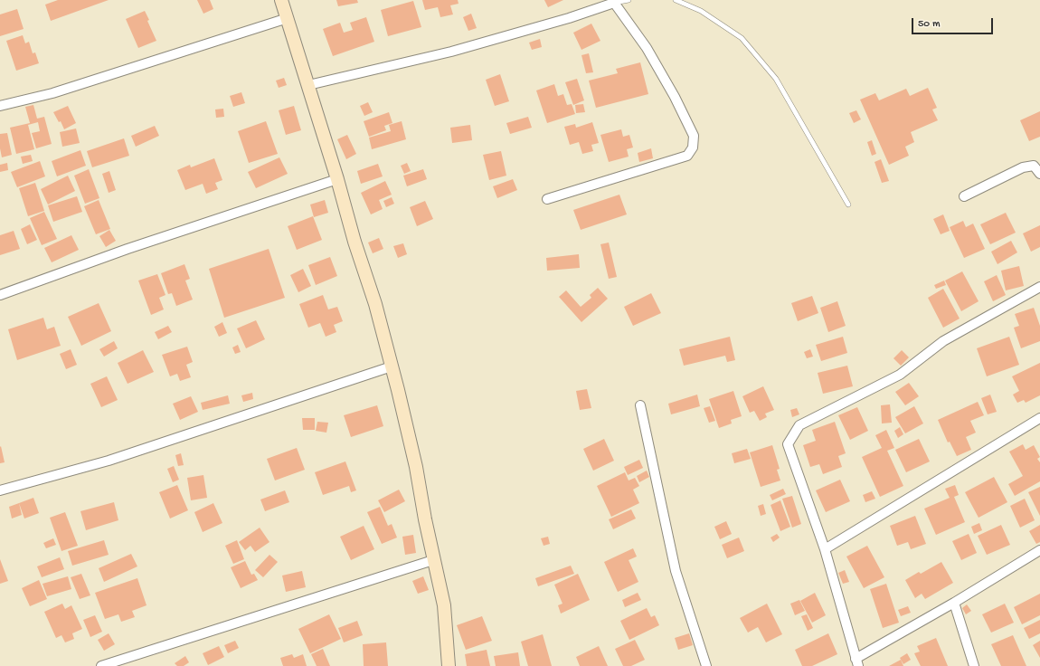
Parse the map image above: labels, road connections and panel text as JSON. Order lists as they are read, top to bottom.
{
  "scale_bar": "50 m"
}
